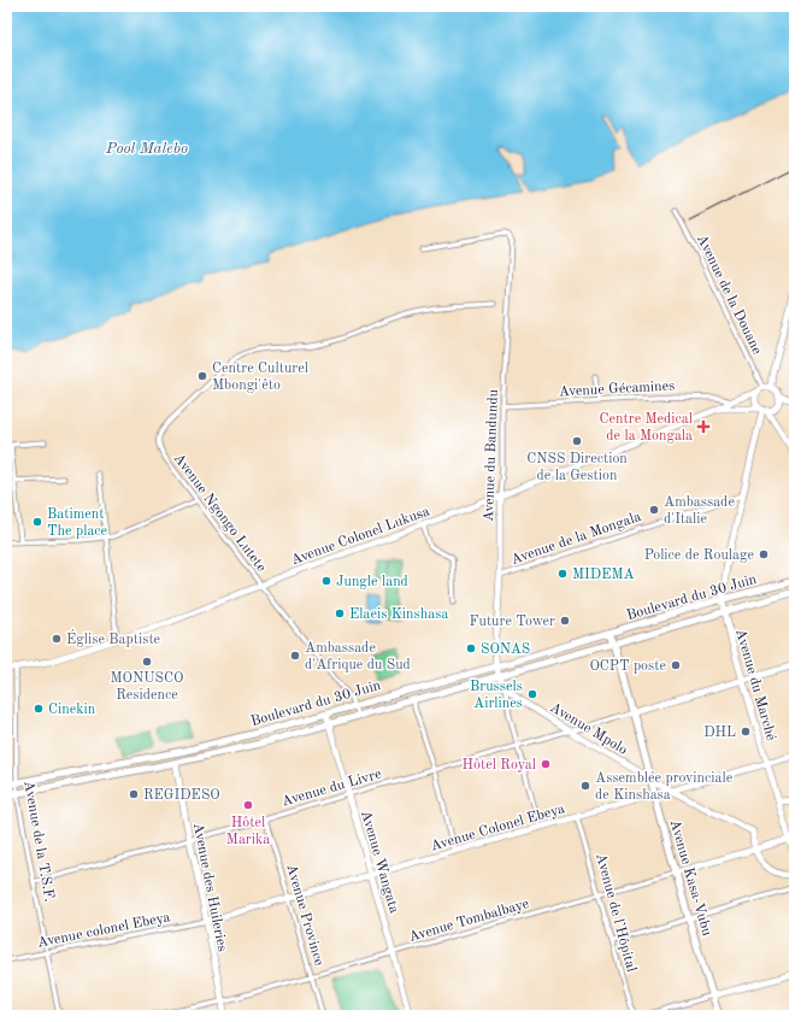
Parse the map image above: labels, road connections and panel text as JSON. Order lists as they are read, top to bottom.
{
  "streets": {
    "main road": ["Boulevard du 30 Juin", "Avenue Kasa-Vubu"],
    "street": [
      "Avenue de la Douane",
      "Avenue Gécamines",
      "Avenue du Bandundu",
      "Avenue Ngongo Lutete",
      "Avenue Colonel Lukusa",
      "Avenue de la Mongala",
      "Avenue du Marché",
      "Avenue Mpolo",
      "Avenue du Livre",
      "Avenue Colonel Ebeya",
      "Avenue de la T.S.F.",
      "Avenue Wangata",
      "Avenue des Huileries",
      "Avenue de l’Hôpital",
      "Avenue Province",
      "Avenue Tombalbaye",
      "Avenue colonel Ebeya"
    ]
  },
  "crossings": [
    ["Avenue de la Douane", "Avenue Colonel Lukusa"],
    ["Avenue de la Douane", "Avenue du Marché"],
    ["Avenue Gécamines", "Avenue du Bandundu"],
    ["Avenue Gécamines", "Avenue Colonel Lukusa"],
    ["Avenue du Bandundu", "Avenue Colonel Lukusa"],
    ["Avenue du Bandundu", "Avenue de la Mongala"],
    ["Avenue du Bandundu", "Boulevard du 30 Juin"],
    ["Avenue du Bandundu", "Avenue Mpolo"],
    ["Avenue Ngongo Lutete", "Avenue Colonel Lukusa"],
    ["Avenue Ngongo Lutete", "Boulevard du 30 Juin"],
    ["Avenue Colonel Lukusa", "Avenue du Marché"],
    ["Avenue Colonel Lukusa", "Avenue de la T.S.F."],
    ["Avenue de la Mongala", "Avenue du Marché"],
    ["Boulevard du 30 Juin", "Avenue du Marché"],
    ["Boulevard du 30 Juin", "Avenue Mpolo"],
    ["Boulevard du 30 Juin", "Avenue de la T.S.F."],
    ["Boulevard du 30 Juin", "Avenue Wangata"],
    ["Boulevard du 30 Juin", "Avenue Kasa-Vubu"],
    ["Boulevard du 30 Juin", "Avenue des Huileries"],
    ["Avenue du Marché", "Avenue Colonel Ebeya"],
    ["Avenue du Marché", "Avenue Tombalbaye"],
    ["Avenue Mpolo", "Avenue du Livre"],
    ["Avenue Mpolo", "Avenue Colonel Ebeya"],
    ["Avenue Mpolo", "Avenue Kasa-Vubu"],
    ["Avenue Mpolo", "Avenue Tombalbaye"],
    ["Avenue du Livre", "Avenue de la T.S.F."],
    ["Avenue du Livre", "Avenue Wangata"],
    ["Avenue du Livre", "Avenue Kasa-Vubu"],
    ["Avenue du Livre", "Avenue des Huileries"],
    ["Avenue du Livre", "Avenue Province"],
    ["Avenue Colonel Ebeya", "Avenue Wangata"],
    ["Avenue Colonel Ebeya", "Avenue Kasa-Vubu"],
    ["Avenue Colonel Ebeya", "Avenue des Huileries"],
    ["Avenue Colonel Ebeya", "Avenue de l’Hôpital"],
    ["Avenue Colonel Ebeya", "Avenue Province"],
    ["Avenue Colonel Ebeya", "Avenue colonel Ebeya"],
    ["Avenue de la T.S.F.", "Avenue colonel Ebeya"],
    ["Avenue Wangata", "Avenue Tombalbaye"],
    ["Avenue Kasa-Vubu", "Avenue de l’Hôpital"],
    ["Avenue Kasa-Vubu", "Avenue Tombalbaye"],
    ["Avenue des Huileries", "Avenue Tombalbaye"],
    ["Avenue des Huileries", "Avenue colonel Ebeya"],
    ["Avenue de l’Hôpital", "Avenue Tombalbaye"],
    ["Avenue Province", "Avenue Tombalbaye"]
  ],
  "water": ["Pool Malebo"],
  "places": {
    "other": [
      "Centre Culturel Mbongi'êto",
      "CNSS Direction de la Gestion",
      "Ambassade d'Italie",
      "Batiment The place",
      "Police de Roulage",
      "MIDEMA",
      "Jungle land",
      "Elaeis Kinshasa",
      "Future Tower",
      "Église Baptiste",
      "SONAS",
      "Ambassade d'Afrique du Sud",
      "MONUSCO Residence",
      "OCPT poste",
      "Brussels Airlines",
      "Cinekin",
      "DHL",
      "Hôtel Royal",
      "Assemblée provinciale de Kinshasa",
      "REGIDESO",
      "Hôtel Marika"
    ],
    "health": ["Centre Medical de la Mongala"]
  }
}
